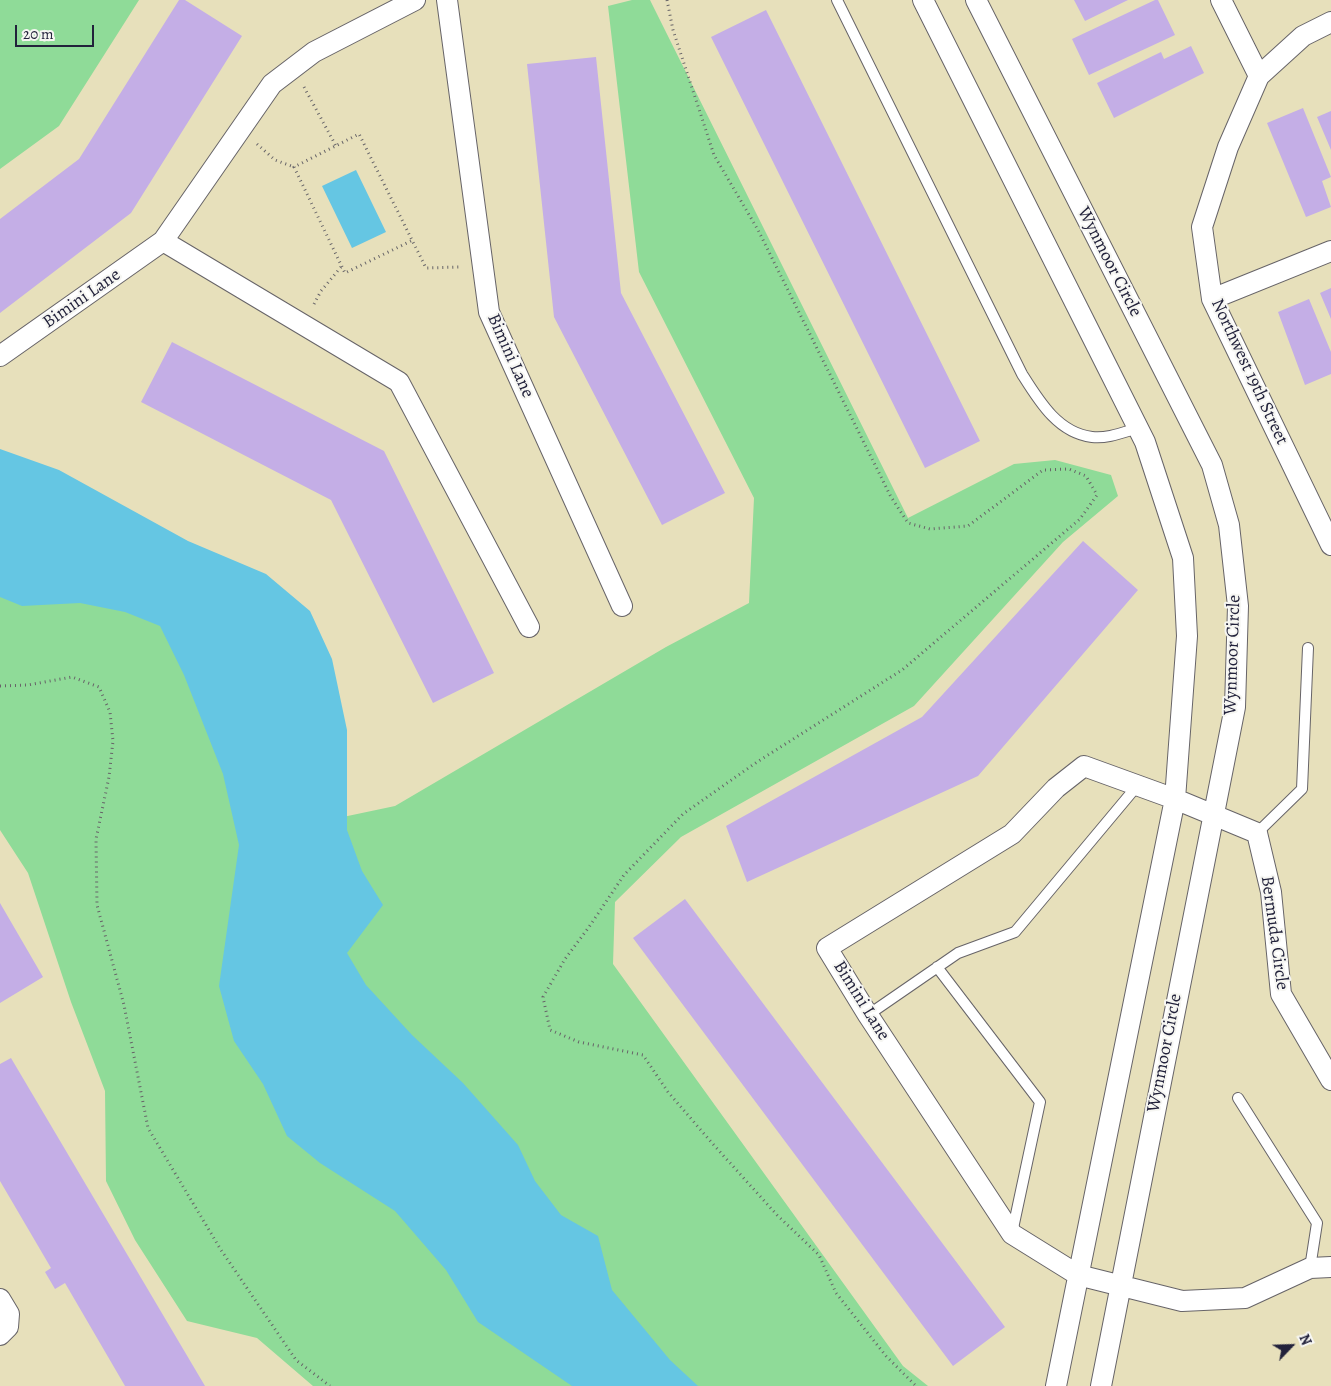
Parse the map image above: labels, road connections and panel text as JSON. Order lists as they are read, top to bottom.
{
  "streets": {
    "street": [
      "Wynmoor Circle",
      "Bimini Lane",
      "Northwest 19th Street",
      "Bermuda Circle"
    ]
  },
  "scale_bar": "20 m",
  "north": "top right"
}
